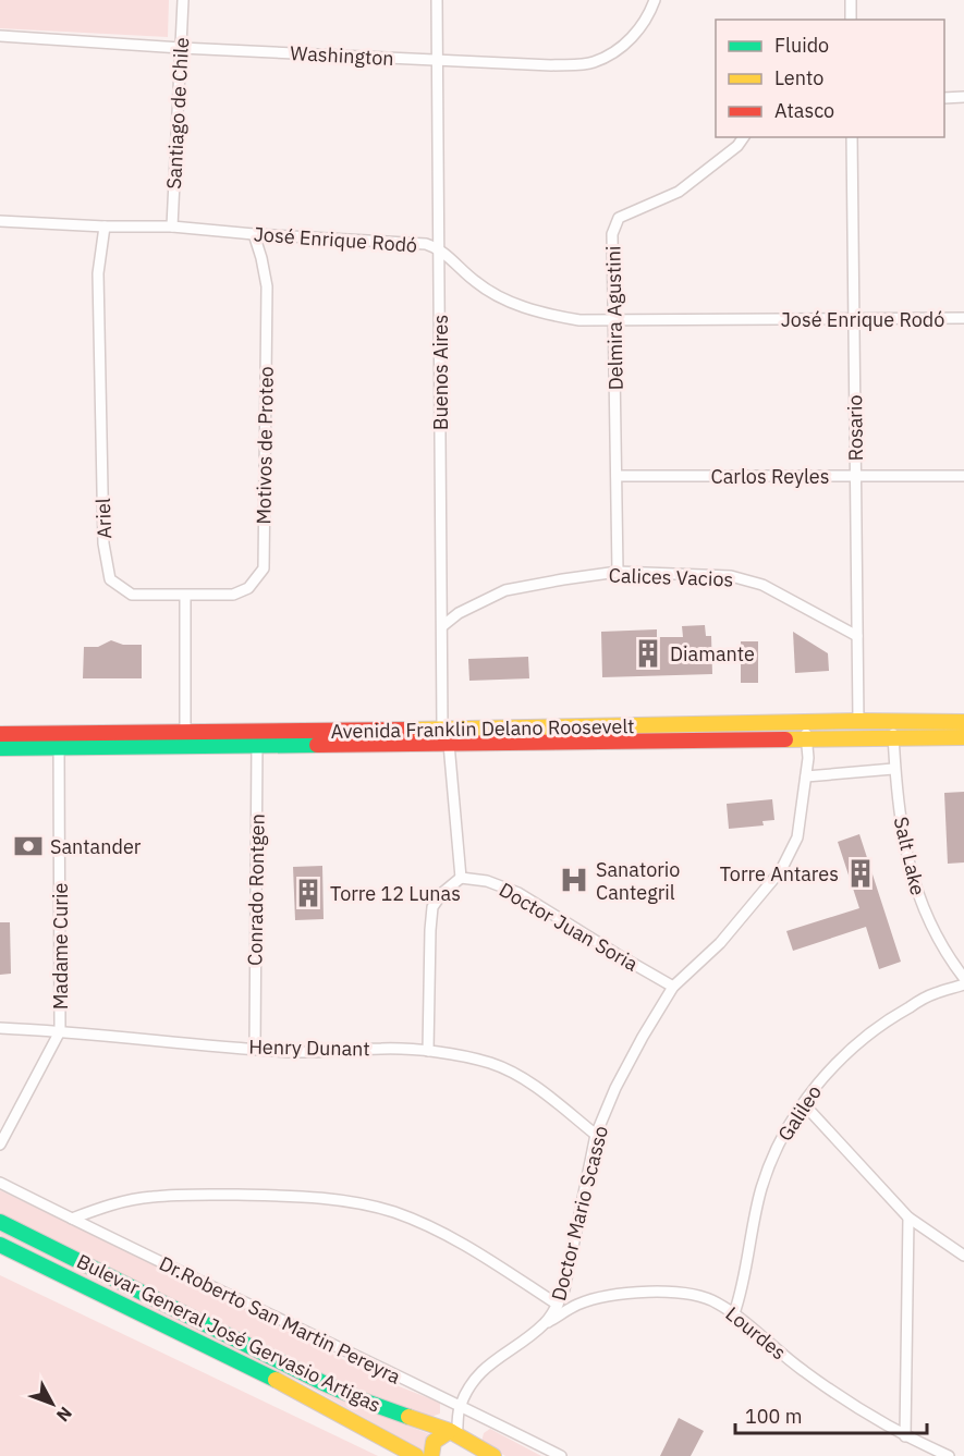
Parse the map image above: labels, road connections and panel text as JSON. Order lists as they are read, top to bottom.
{
  "streets": {
    "main road": ["Avenida Franklin Delano Roosevelt", "Bulevar General José Gervasio Artigas"],
    "street": [
      "Washington",
      "Santiago de Chile",
      "José Enrique Rodó",
      "Delmira Agustini",
      "Buenos Aires",
      "Rosario",
      "Motivos de Proteo",
      "Carlos Reyles",
      "Ariel",
      "Calices Vacios",
      "Salt Lake",
      "Conrado Rontgen",
      "Doctor Juan Soria",
      "Madame Curie",
      "Henry Dunant",
      "Galileo",
      "Doctor Mario Scasso",
      "Dr.Roberto San Martin Pereyra",
      "Lourdes"
    ]
  },
  "crossings": [
    ["Washington", "Santiago de Chile"],
    ["Washington", "Buenos Aires"],
    ["Santiago de Chile", "José Enrique Rodó"],
    ["José Enrique Rodó", "Delmira Agustini"],
    ["José Enrique Rodó", "Buenos Aires"],
    ["José Enrique Rodó", "Rosario"],
    ["José Enrique Rodó", "Motivos de Proteo"],
    ["José Enrique Rodó", "Ariel"],
    ["Delmira Agustini", "Carlos Reyles"],
    ["Delmira Agustini", "Calices Vacios"],
    ["Buenos Aires", "Calices Vacios"],
    ["Buenos Aires", "Avenida Franklin Delano Roosevelt"],
    ["Buenos Aires", "Doctor Juan Soria"],
    ["Rosario", "Carlos Reyles"],
    ["Rosario", "Calices Vacios"],
    ["Rosario", "Avenida Franklin Delano Roosevelt"],
    ["Motivos de Proteo", "Ariel"],
    ["Avenida Franklin Delano Roosevelt", "Salt Lake"],
    ["Avenida Franklin Delano Roosevelt", "Conrado Rontgen"],
    ["Avenida Franklin Delano Roosevelt", "Madame Curie"],
    ["Avenida Franklin Delano Roosevelt", "Doctor Mario Scasso"],
    ["Conrado Rontgen", "Henry Dunant"],
    ["Doctor Juan Soria", "Doctor Mario Scasso"],
    ["Madame Curie", "Henry Dunant"],
    ["Henry Dunant", "Doctor Mario Scasso"],
    ["Galileo", "Lourdes"],
    ["Doctor Mario Scasso", "Dr.Roberto San Martin Pereyra"],
    ["Doctor Mario Scasso", "Bulevar General José Gervasio Artigas"],
    ["Doctor Mario Scasso", "Lourdes"]
  ],
  "places": {
    "building": ["Diamante", "Torre Antares", "Torre 12 Lunas"],
    "bank": ["Santander"],
    "hospital": ["Sanatorio Cantegril"]
  },
  "legend": ["Fluido", "Lento", "Atasco"],
  "scale_bar": "100 m",
  "north": "bottom right"
}
